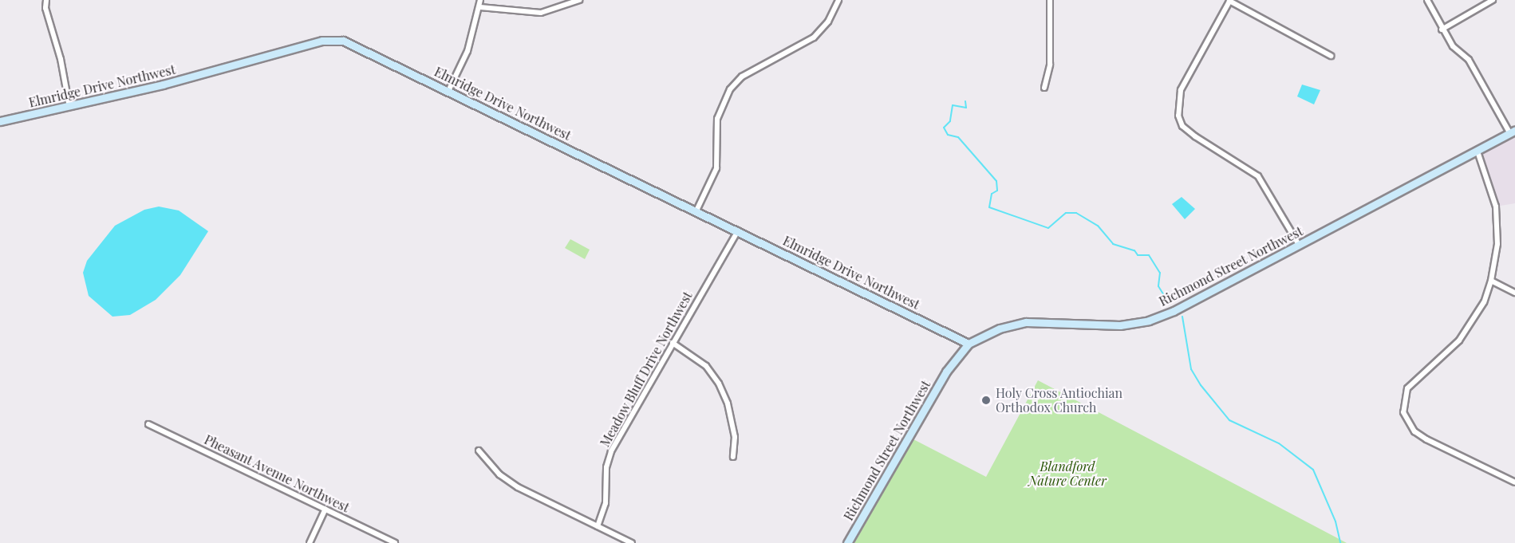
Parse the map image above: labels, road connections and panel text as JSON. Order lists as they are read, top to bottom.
{
  "streets": {
    "street": [
      "Elmridge Drive Northwest",
      "Richmond Street Northwest",
      "Meadow Bluff Drive Northwest",
      "Pheasant Avenue Northwest"
    ]
  },
  "crossings": [
    ["Elmridge Drive Northwest", "Richmond Street Northwest"],
    ["Elmridge Drive Northwest", "Meadow Bluff Drive Northwest"]
  ],
  "parks": ["Blandford Nature Center"],
  "places": ["Holy Cross Antiochian Orthodox Church"]
}
